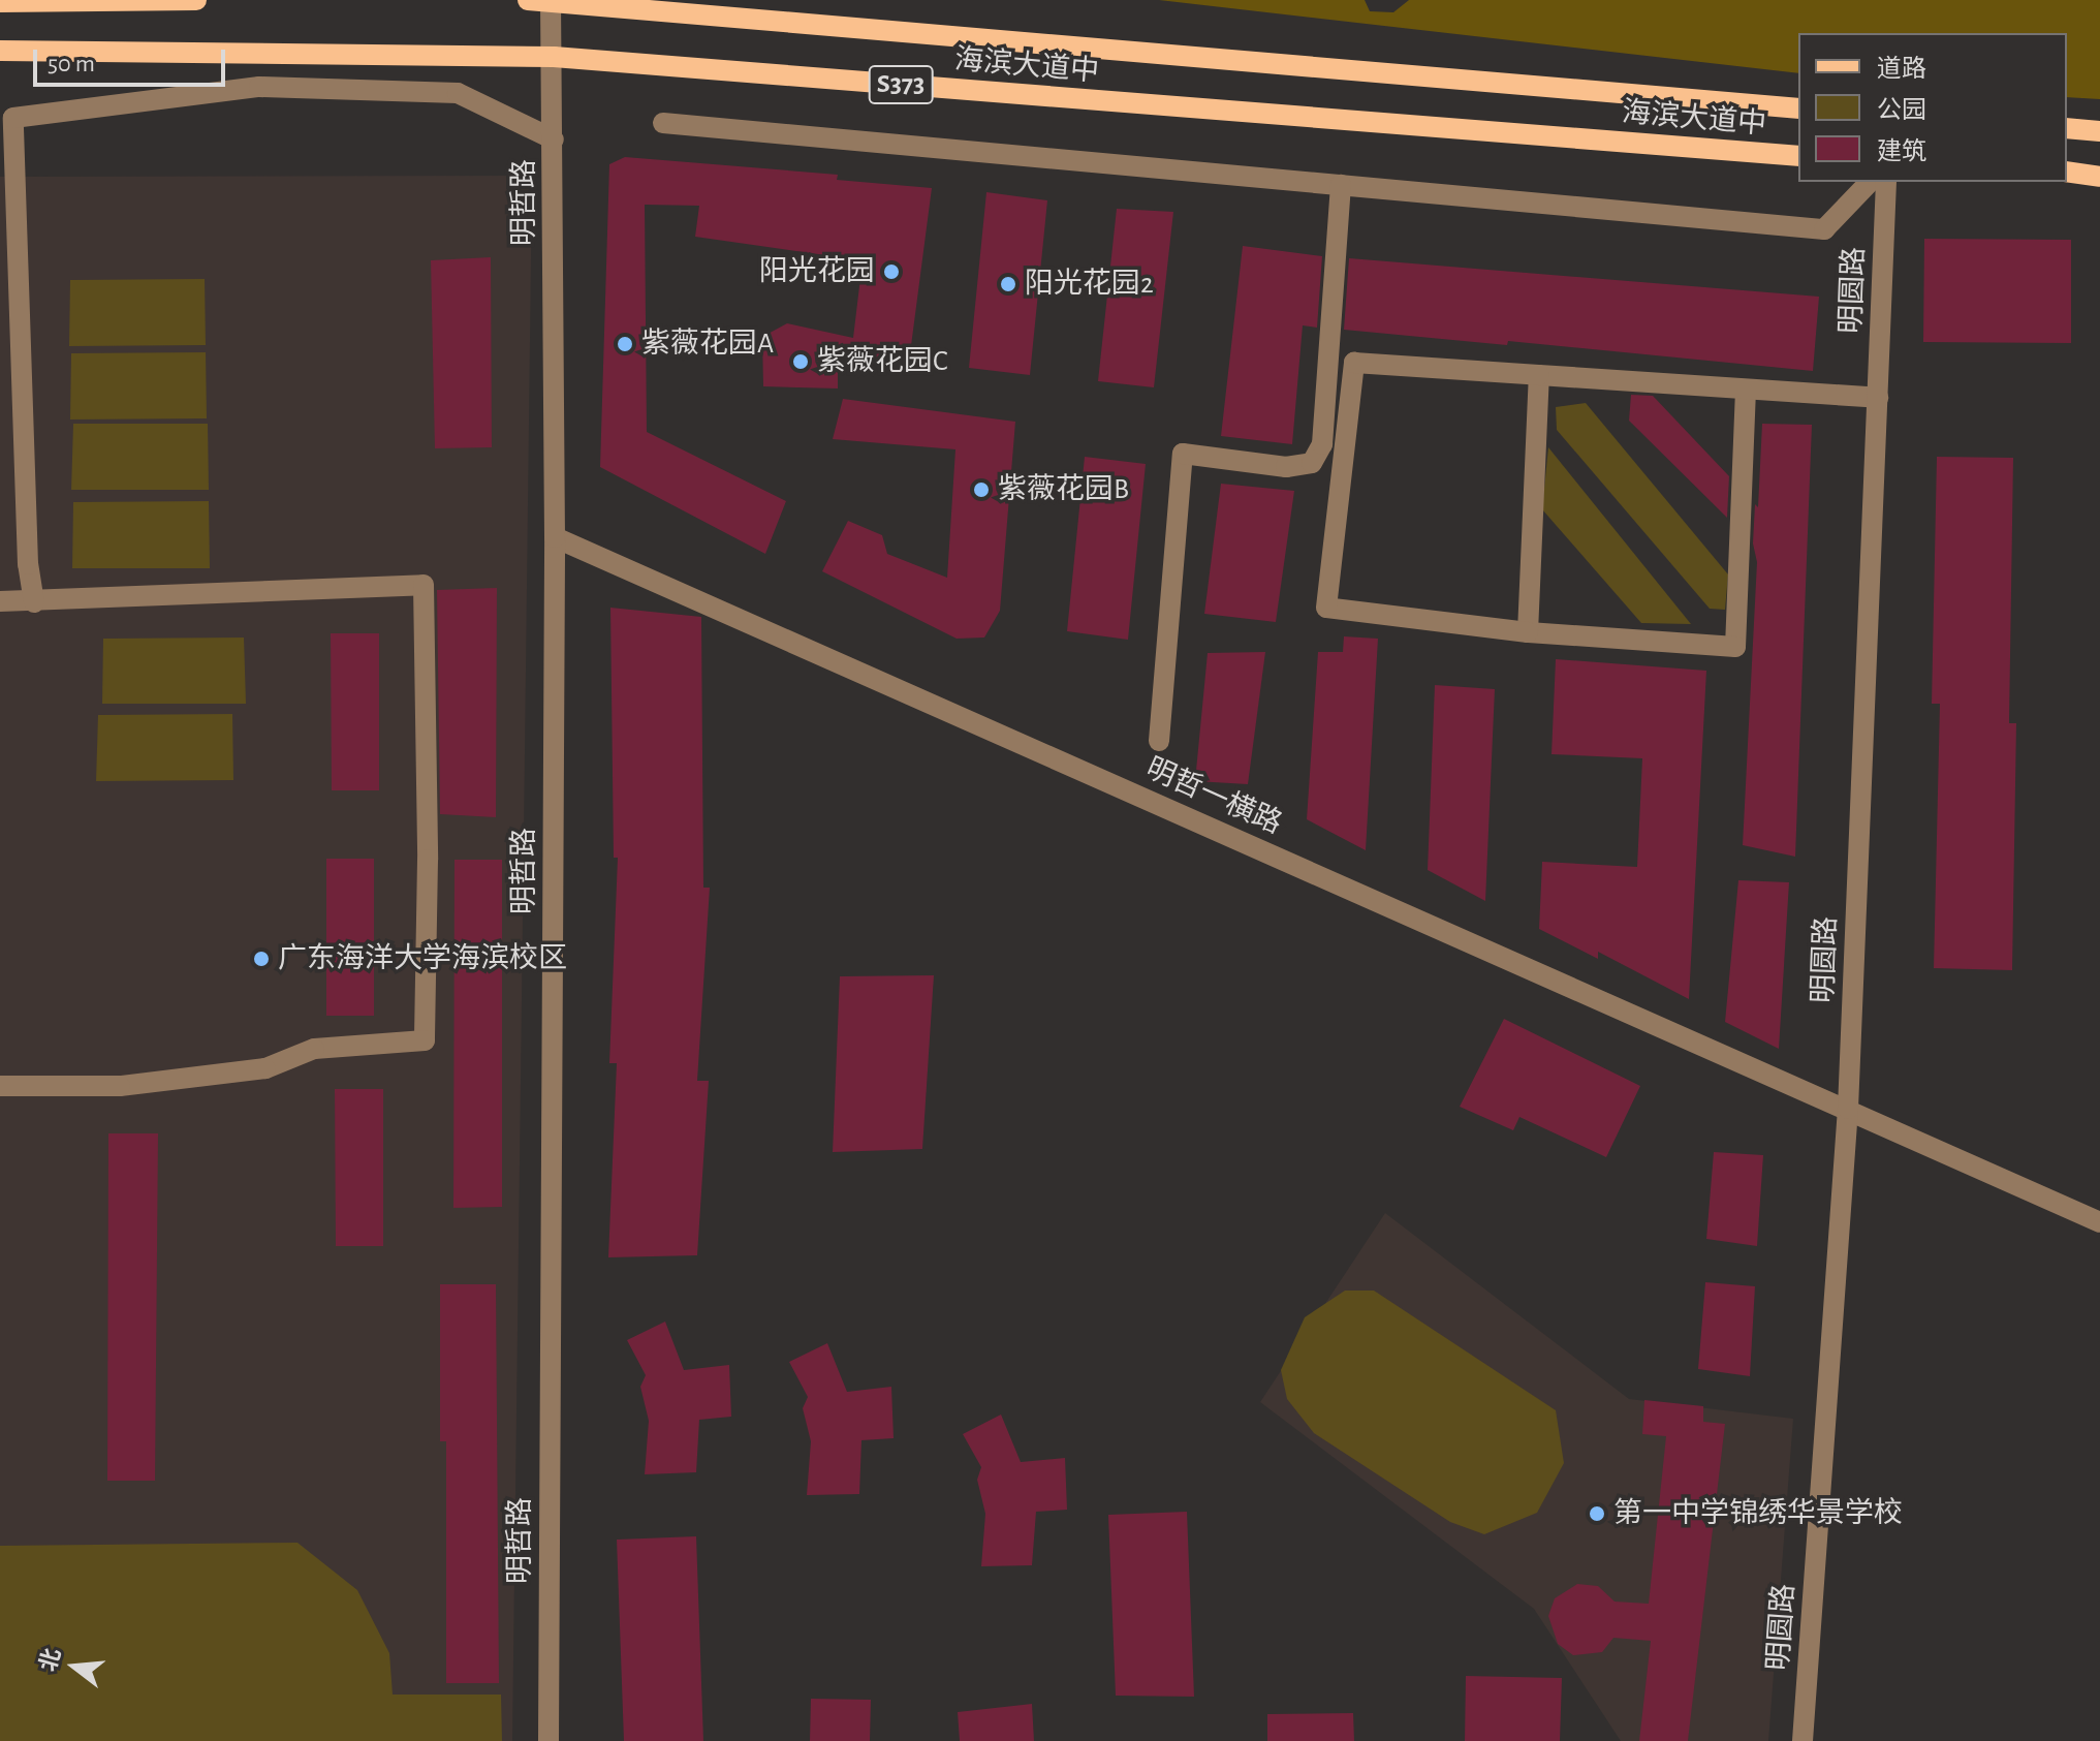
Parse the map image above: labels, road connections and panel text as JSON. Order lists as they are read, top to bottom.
{
  "streets": {
    "main road": ["海滨大道中", "S373"],
    "street": ["明哲路", "明圆路", "明哲一横路"]
  },
  "crossings": [
    ["海滨大道中", "明哲路"],
    ["明哲路", "明哲一横路"],
    ["明圆路", "明哲一横路"]
  ],
  "places": [
    "阳光花园",
    "阳光花园2",
    "紫薇花园A",
    "紫薇花园C",
    "紫薇花园B",
    "广东海洋大学海滨校区",
    "第一中学锦绣华景学校"
  ],
  "legend": ["道路", "公园", "建筑"],
  "scale_bar": "50 m",
  "north": "left"
}
